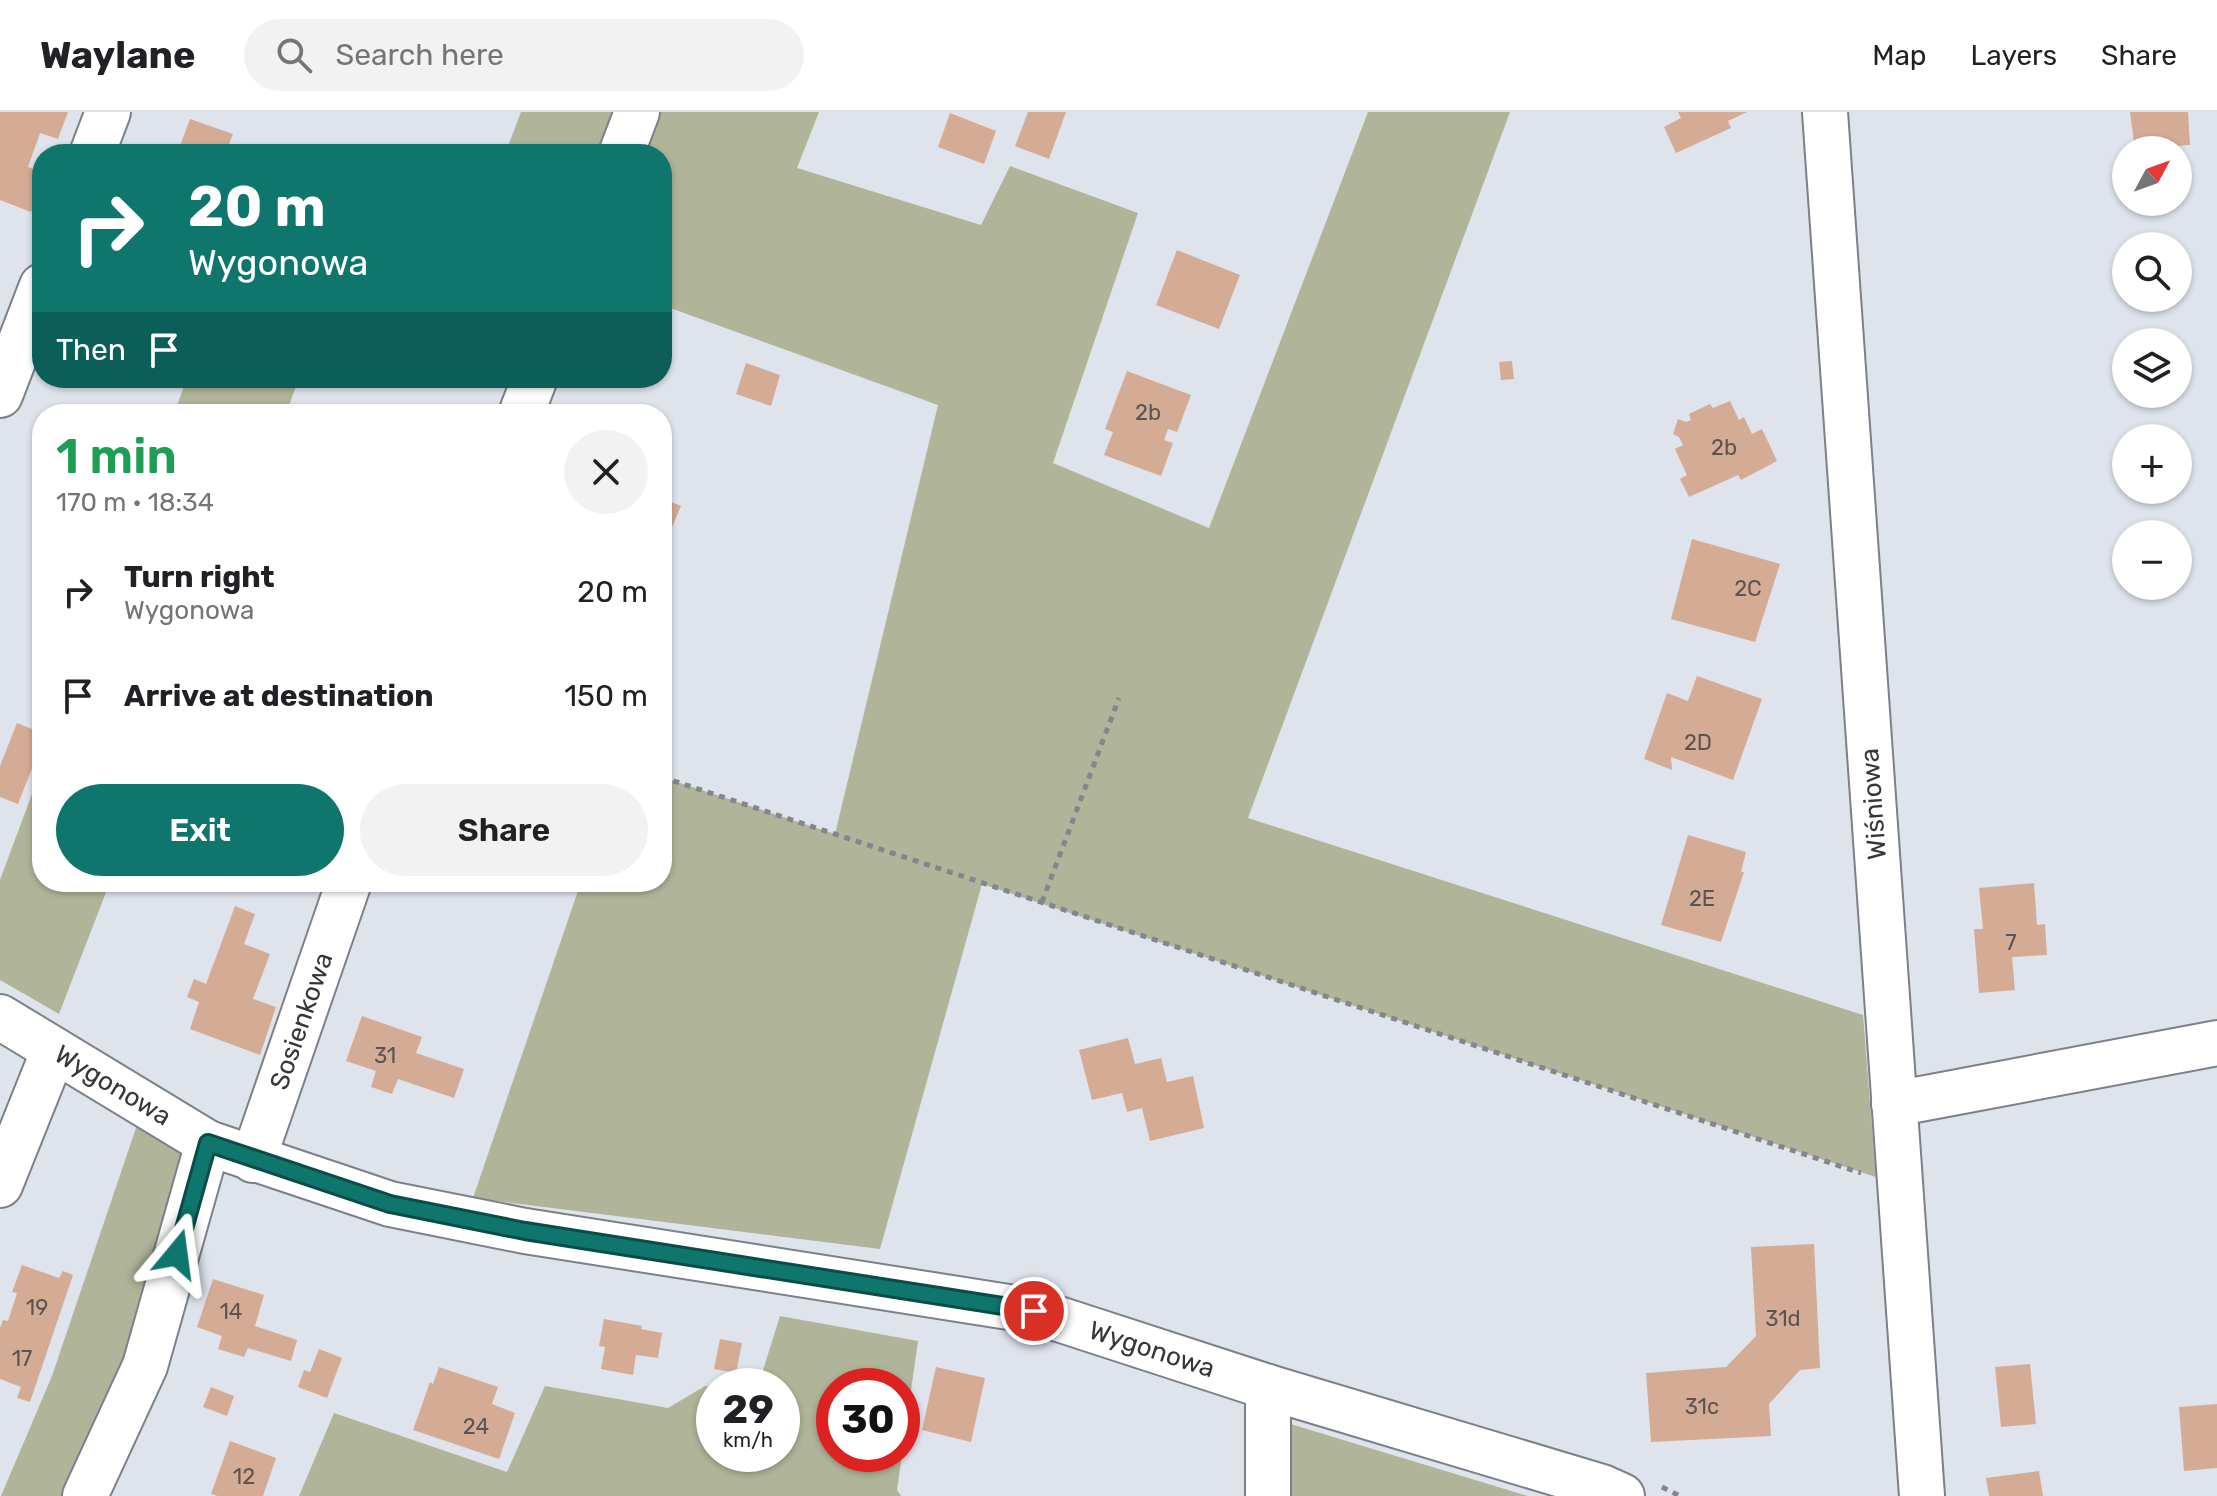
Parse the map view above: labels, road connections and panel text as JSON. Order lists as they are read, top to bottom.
{
  "streets": {
    "street": ["Wiśniowa", "Sosienkowa", "Wygonowa"]
  },
  "crossings": [
    ["Sosienkowa", "Wygonowa"]
  ],
  "house_numbers": [
    "2b",
    "2b",
    "2C",
    "2D",
    "2E",
    "7",
    "31",
    "19",
    "14",
    "31d",
    "17",
    "31c",
    "24",
    "12"
  ],
  "north": "top right",
  "page": {
    "header": "Waylane",
    "search": "Search here",
    "nav": ["Map", "Layers", "Share"],
    "map_buttons": ["+", "−"],
    "turn": ["20 m", "Wygonowa"],
    "then": "Then",
    "heading": ["1 min", "170 m · 18:34"],
    "list": [
      {
        "name": "Turn right",
        "note": "Wygonowa",
        "value": "20 m"
      },
      {
        "name": "Arrive at destination",
        "value": "150 m"
      }
    ],
    "buttons": ["Exit", "Share"],
    "speed": "29 km/h",
    "limit": "30"
  }
}
